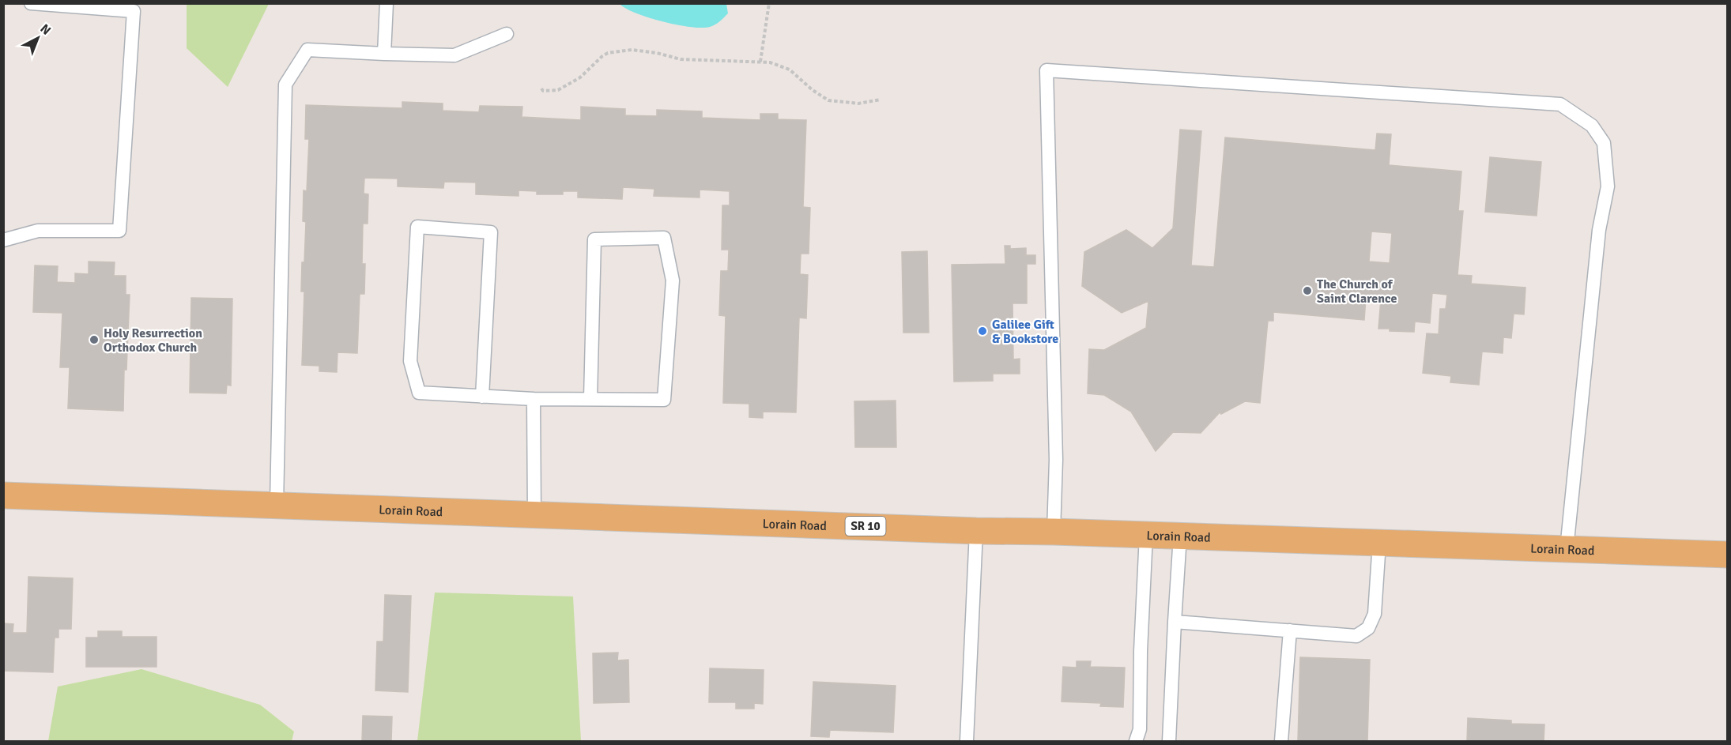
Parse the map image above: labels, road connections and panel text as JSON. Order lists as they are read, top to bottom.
{
  "streets": {
    "main road": ["Lorain Road", "SR 10"]
  },
  "places": ["The Church of Saint Clarence", "Galilee Gift & Bookstore", "Holy Resurrection Orthodox Church"],
  "north": "top right"
}
